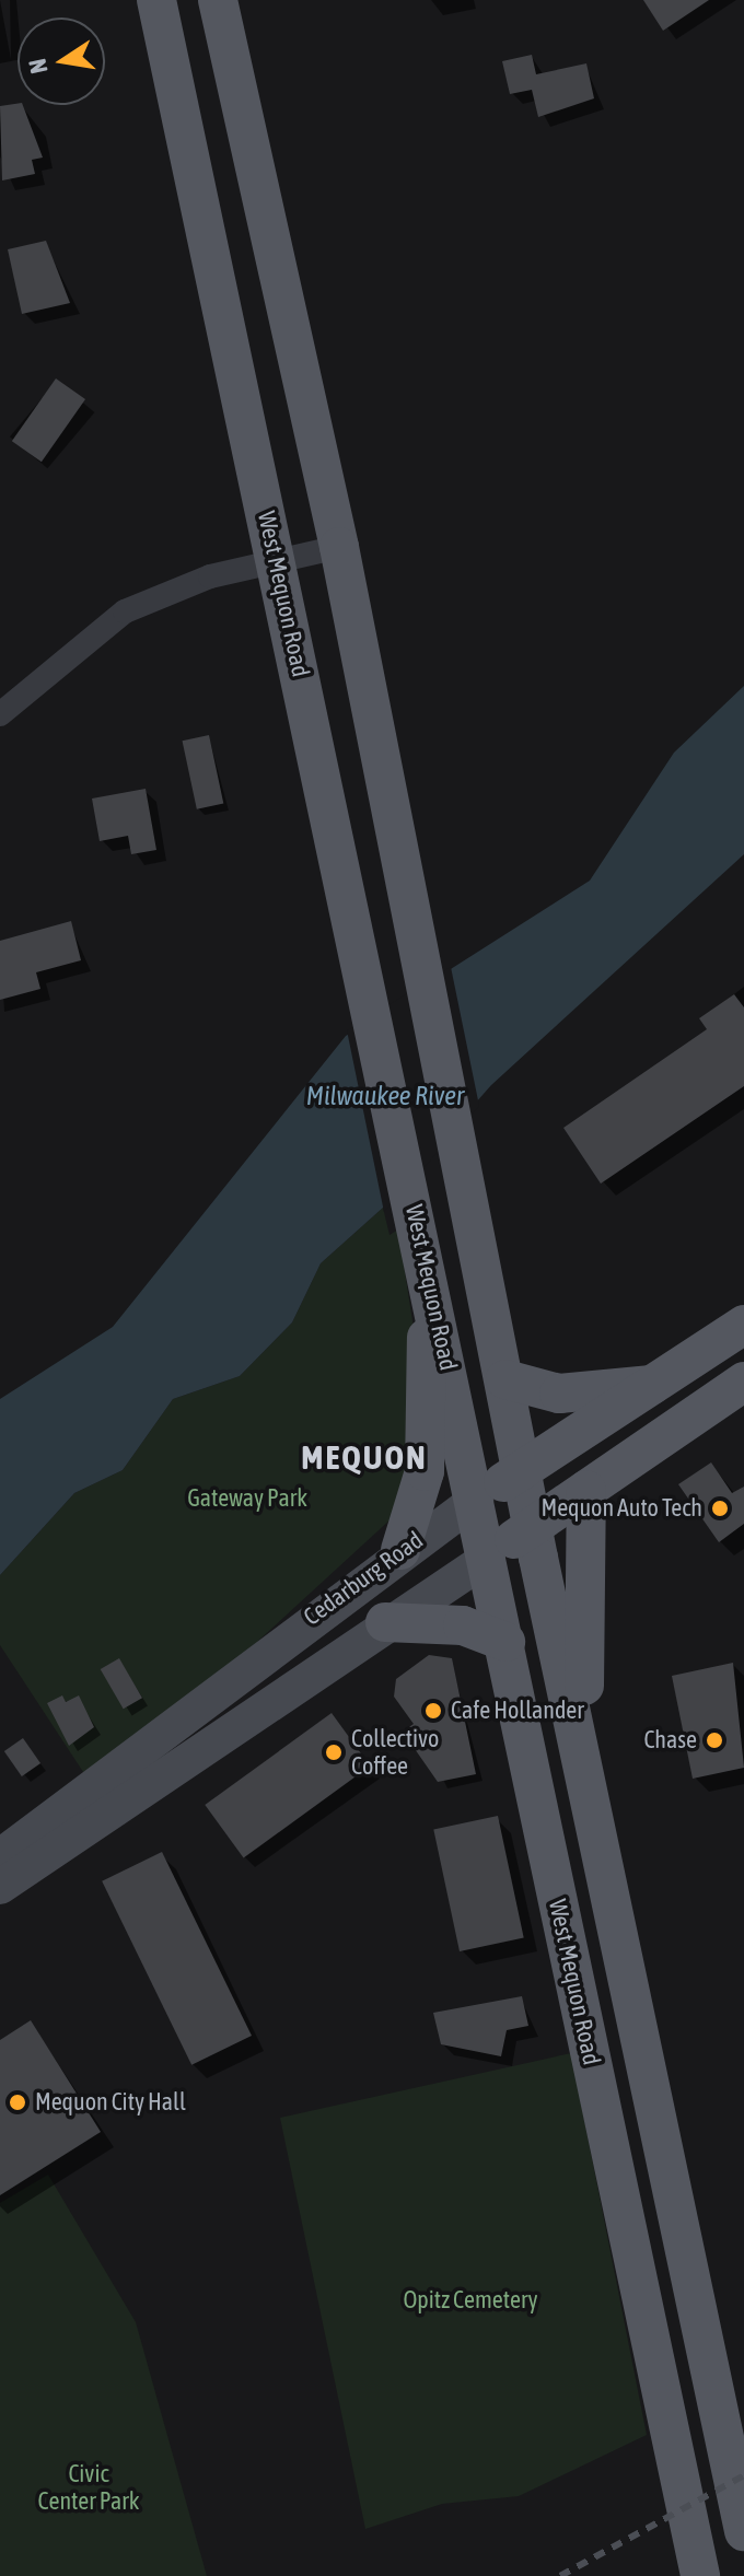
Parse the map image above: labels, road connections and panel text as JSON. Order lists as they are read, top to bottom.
{
  "streets": {
    "main road": ["West Mequon Road", "Cedarburg Road"]
  },
  "crossings": [
    ["West Mequon Road", "Cedarburg Road"]
  ],
  "districts": ["MEQUON"],
  "water": ["Milwaukee River"],
  "parks": ["Gateway Park", "Opitz Cemetery", "Civic Center Park"],
  "places": [
    "Mequon Auto Tech",
    "Cafe Hollander",
    "Chase",
    "Collectivo Coffee",
    "Mequon City Hall"
  ],
  "north": "left"
}
